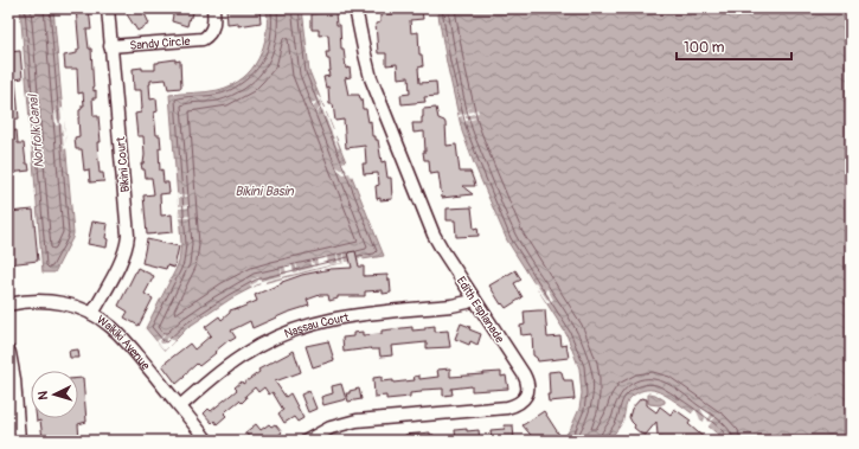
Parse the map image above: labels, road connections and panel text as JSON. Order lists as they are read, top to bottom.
{
  "streets": {
    "street": [
      "Sandy Circle",
      "Bikini Court",
      "Edith Esplanade",
      "Nassau Court",
      "Waikiki Avenue"
    ]
  },
  "crossings": [
    ["Sandy Circle", "Bikini Court"],
    ["Bikini Court", "Waikiki Avenue"],
    ["Edith Esplanade", "Nassau Court"],
    ["Nassau Court", "Waikiki Avenue"]
  ],
  "water": ["Norfolk Canal", "Bikini Basin"],
  "scale_bar": "100 m",
  "north": "left"
}
